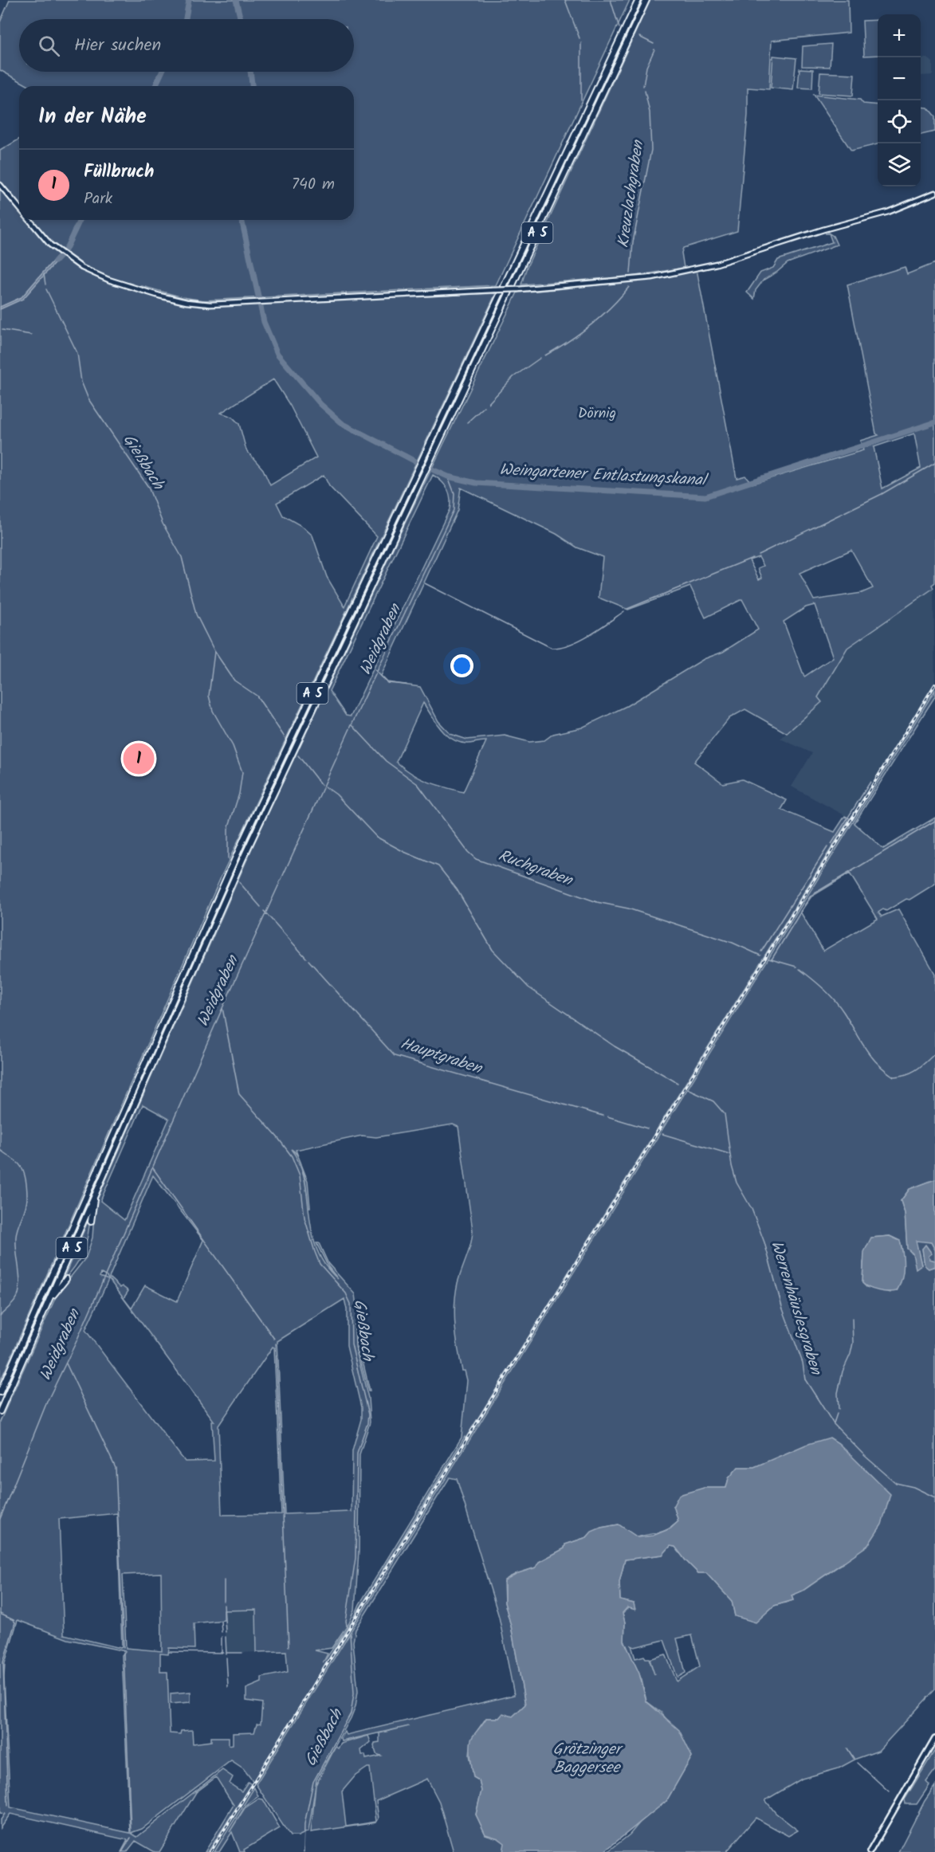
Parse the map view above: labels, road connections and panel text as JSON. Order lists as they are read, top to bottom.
{
  "streets": {
    "highway": ["A 5"]
  },
  "water": [
    "Kreuzlachgraben",
    "Gießbach",
    "Weingartener Entlastungskanal",
    "Weidgraben",
    "Ruchgraben",
    "Hauptgraben",
    "Werrenhäuslesgraben",
    "Grötzinger Baggersee"
  ],
  "parks": ["Dörnig"],
  "page": {
    "map_buttons": ["+", "−"],
    "search": "Hier suchen",
    "heading": "In der Nähe",
    "list": [
      {
        "mark": "1",
        "name": "Füllbruch",
        "note": "Park",
        "value": "740 m"
      }
    ],
    "pins": "1"
  }
}
